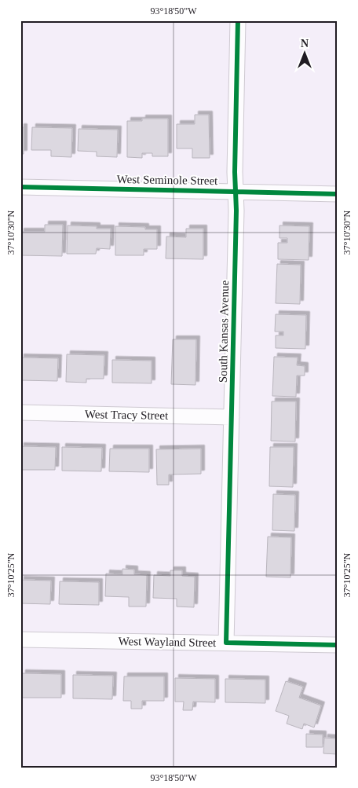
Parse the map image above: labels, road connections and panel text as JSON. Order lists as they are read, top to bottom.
{
  "streets": {
    "street": [
      "West Seminole Street",
      "South Kansas Avenue",
      "West Tracy Street",
      "West Wayland Street"
    ]
  },
  "crossings": [
    ["West Seminole Street", "South Kansas Avenue"],
    ["South Kansas Avenue", "West Tracy Street"],
    ["South Kansas Avenue", "West Wayland Street"]
  ],
  "north": "top",
  "coordinates": ["93°18'50\"W", "37°10'30\"N", "37°10'25\"N"]
}
